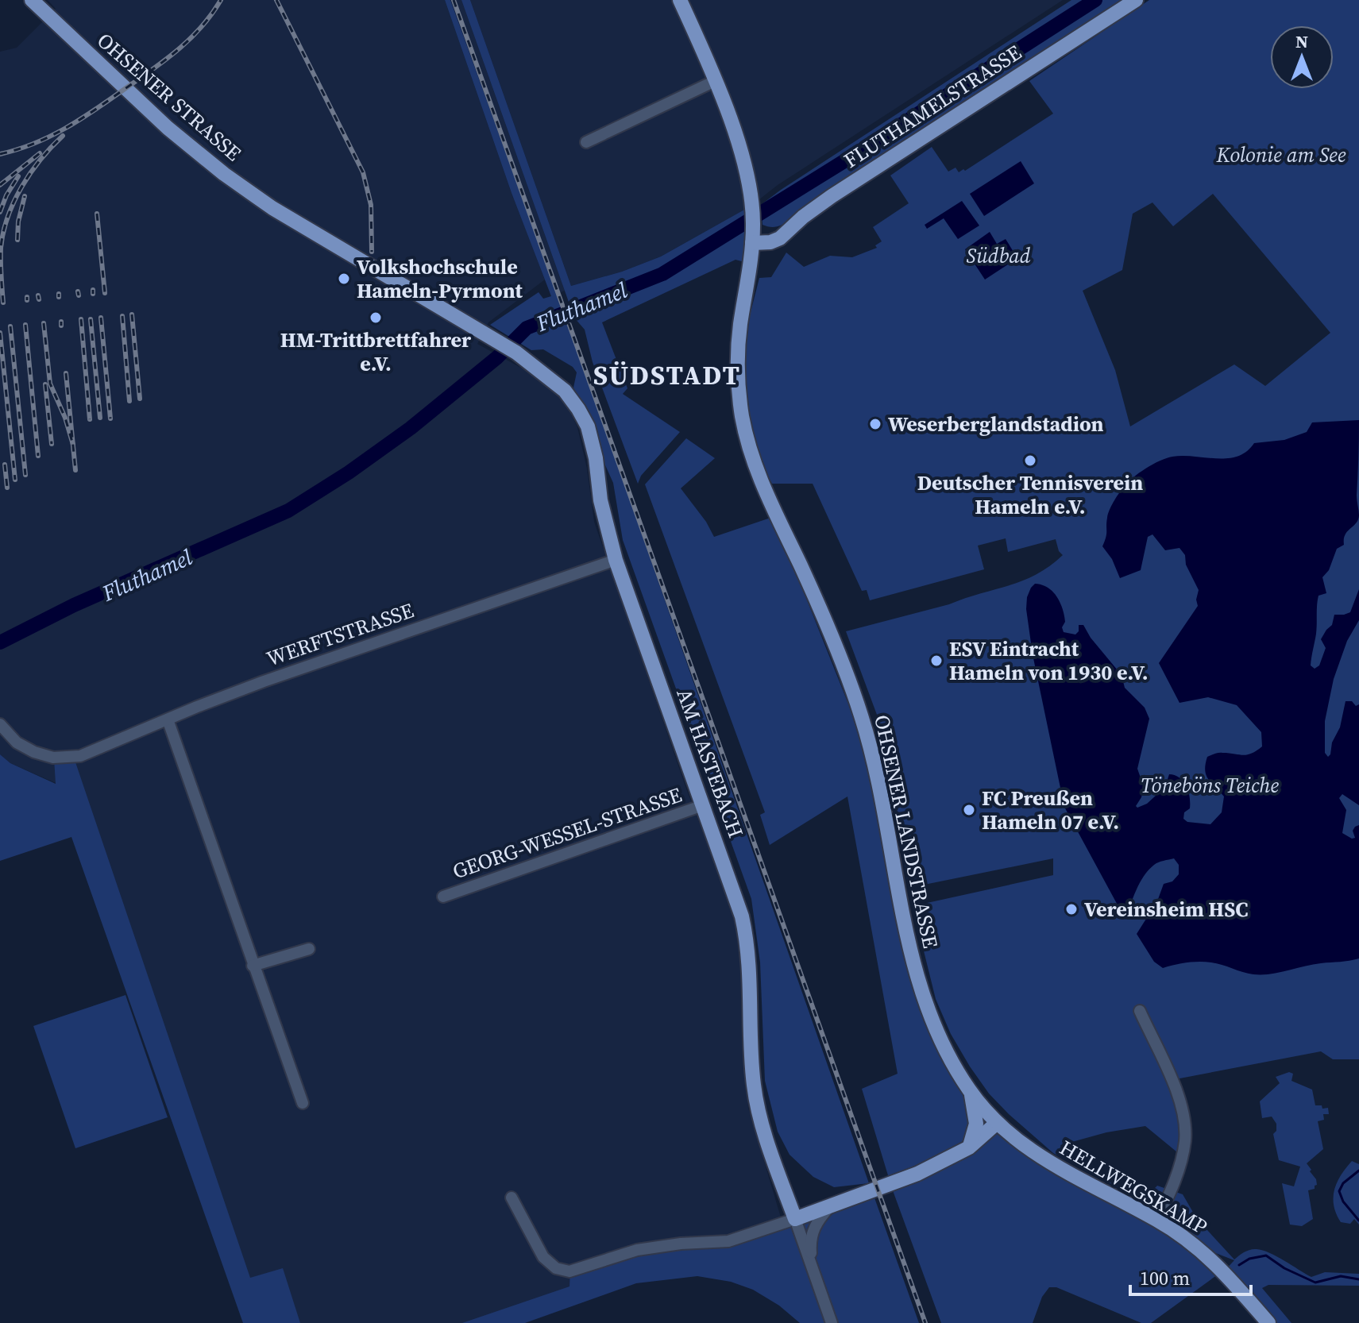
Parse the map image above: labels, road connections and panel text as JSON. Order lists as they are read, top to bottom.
{
  "streets": {
    "main road": [
      "OHSENER STRASSE",
      "FLUTHAMELSTRASSE",
      "AM HASTEBACH",
      "OHSENER LANDSTRASSE",
      "HELLWEGSKAMP"
    ],
    "street": ["WERFTSTRASSE", "GEORG-WESSEL-STRASSE"]
  },
  "crossings": [
    ["OHSENER STRASSE", "AM HASTEBACH"],
    ["FLUTHAMELSTRASSE", "OHSENER LANDSTRASSE"],
    ["WERFTSTRASSE", "AM HASTEBACH"],
    ["AM HASTEBACH", "GEORG-WESSEL-STRASSE"],
    ["OHSENER LANDSTRASSE", "HELLWEGSKAMP"]
  ],
  "districts": ["SÜDSTADT"],
  "water": ["Fluthamel"],
  "parks": ["Kolonie am See", "Südbad", "Töneböns Teiche"],
  "places": [
    "Volkshochschule Hameln-Pyrmont",
    "HM-Trittbrettfahrer e.V.",
    "Weserberglandstadion",
    "Deutscher Tennisverein Hameln e.V.",
    "ESV Eintracht Hameln von 1930 e.V.",
    "FC Preußen Hameln 07 e.V.",
    "Vereinsheim HSC"
  ],
  "scale_bar": "100 m",
  "north": "top"
}
